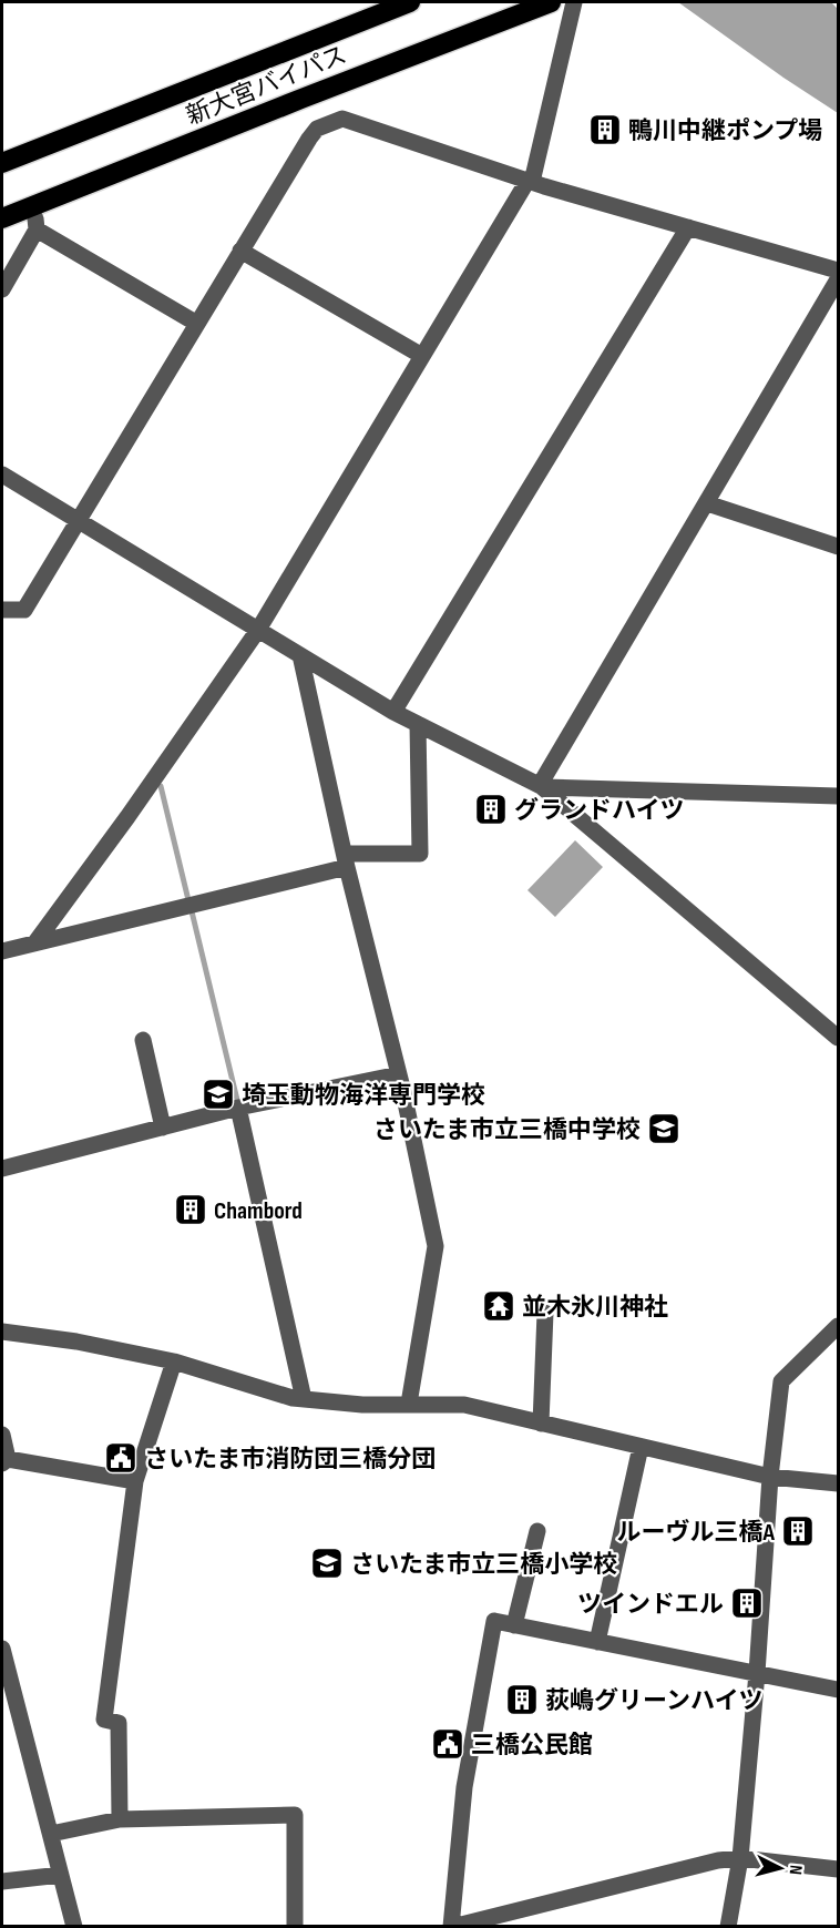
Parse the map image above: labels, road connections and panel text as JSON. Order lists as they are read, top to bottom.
{
  "streets": {
    "highway": ["新大宮バイパス"]
  },
  "places": {
    "building": [
      "鴨川中継ポンプ場",
      "グランドハイツ",
      "Chambord",
      "ルーヴル三橋A",
      "ツインドエル",
      "荻嶋グリーンハイツ"
    ],
    "school or university": ["埼玉動物海洋専門学校", "さいたま市立三橋中学校", "さいたま市立三橋小学校"],
    "temple": ["並木氷川神社"],
    "public building": ["さいたま市消防団三橋分団", "三橋公民館"]
  },
  "north": "right"
}
